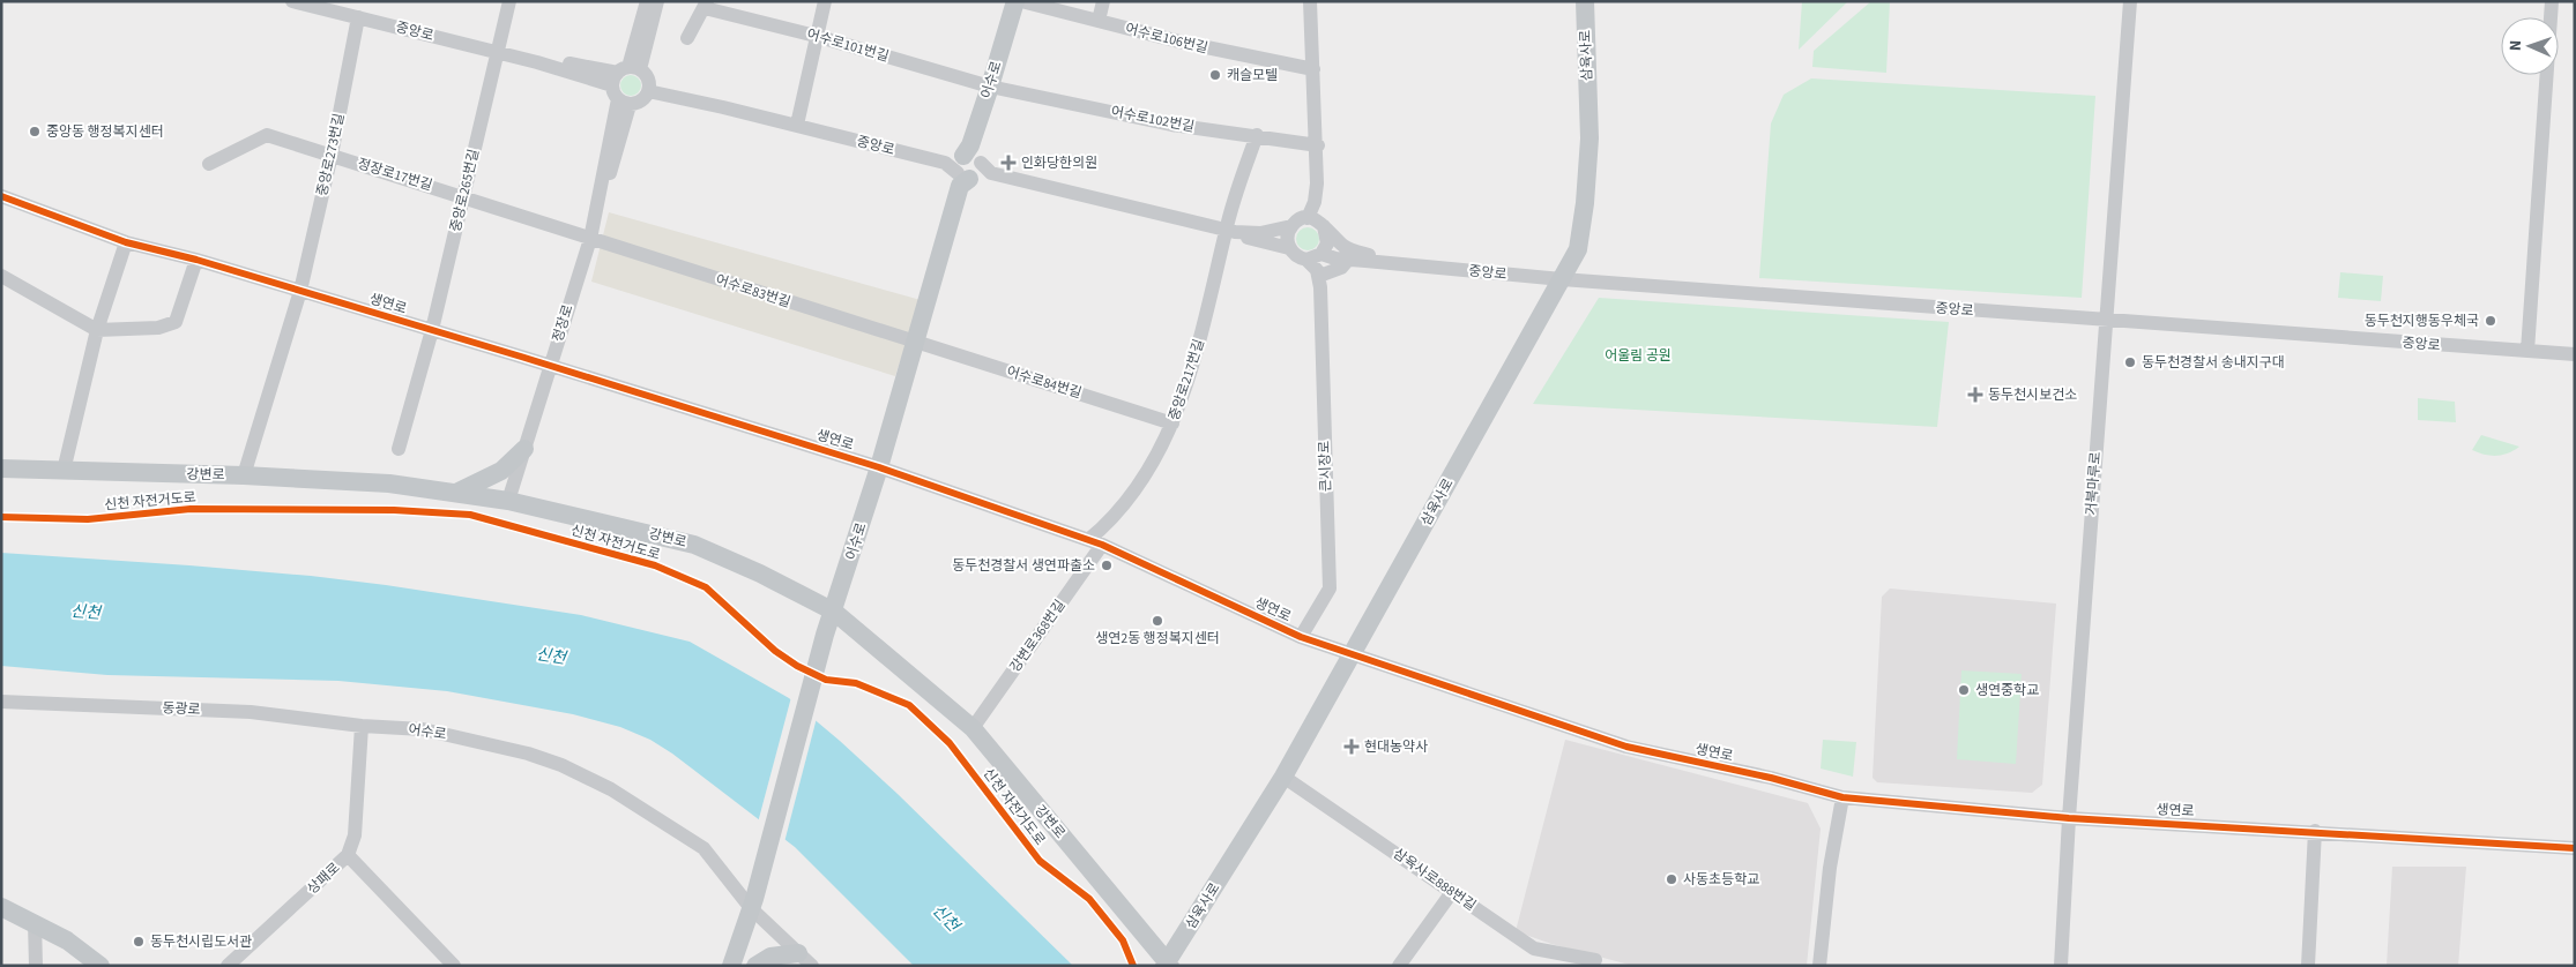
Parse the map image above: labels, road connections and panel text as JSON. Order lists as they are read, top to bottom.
{
  "streets": {
    "main road": ["삼육사로", "어수로", "강변로"],
    "street": [
      "중앙로",
      "어수로106번길",
      "어수로101번길",
      "어수로102번길",
      "중앙로273번길",
      "정장로17번길",
      "중앙로265번길",
      "어수로83번길",
      "생연로",
      "정장로",
      "중앙로217번길",
      "어수로84번길",
      "큰시장로",
      "거북마루로",
      "강변로368번길",
      "동광로",
      "상패로",
      "삼육사로888번길"
    ],
    "cycle path": ["신천 자전거도로"]
  },
  "crossings": [
    ["중앙로", "삼육사로"],
    ["중앙로", "어수로"],
    ["중앙로", "중앙로273번길"],
    ["중앙로", "중앙로265번길"],
    ["중앙로", "중앙로217번길"],
    ["중앙로", "거북마루로"],
    ["어수로101번길", "어수로"],
    ["어수로101번길", "어수로102번길"],
    ["삼육사로", "생연로"],
    ["삼육사로", "강변로"],
    ["삼육사로", "삼육사로888번길"],
    ["어수로", "어수로102번길"],
    ["어수로", "어수로83번길"],
    ["어수로", "생연로"],
    ["어수로", "어수로84번길"],
    ["어수로", "강변로"],
    ["어수로", "동광로"],
    ["어수로", "상패로"],
    ["중앙로273번길", "정장로17번길"],
    ["중앙로273번길", "생연로"],
    ["중앙로273번길", "강변로"],
    ["정장로17번길", "중앙로265번길"],
    ["정장로17번길", "어수로83번길"],
    ["정장로17번길", "정장로"],
    ["중앙로265번길", "생연로"],
    ["어수로83번길", "정장로"],
    ["어수로83번길", "어수로84번길"],
    ["생연로", "정장로"],
    ["생연로", "중앙로217번길"],
    ["생연로", "큰시장로"],
    ["생연로", "거북마루로"],
    ["생연로", "강변로368번길"],
    ["정장로", "강변로"],
    ["중앙로217번길", "어수로84번길"],
    ["중앙로217번길", "강변로368번길"],
    ["강변로", "강변로368번길"],
    ["동광로", "상패로"]
  ],
  "water": ["신천"],
  "parks": ["어울림 공원"],
  "places": {
    "other": [
      "캐슬모텔",
      "중앙동 행정복지센터",
      "동두천지행동우체국",
      "동두천경찰서 송내지구대",
      "동두천경찰서 생연파출소",
      "생연2동 행정복지센터",
      "생연중학교",
      "사동초등학교",
      "동두천시립도서관"
    ],
    "health": ["인화당한의원", "동두천시보건소", "현대농약사"]
  },
  "north": "left"
}
